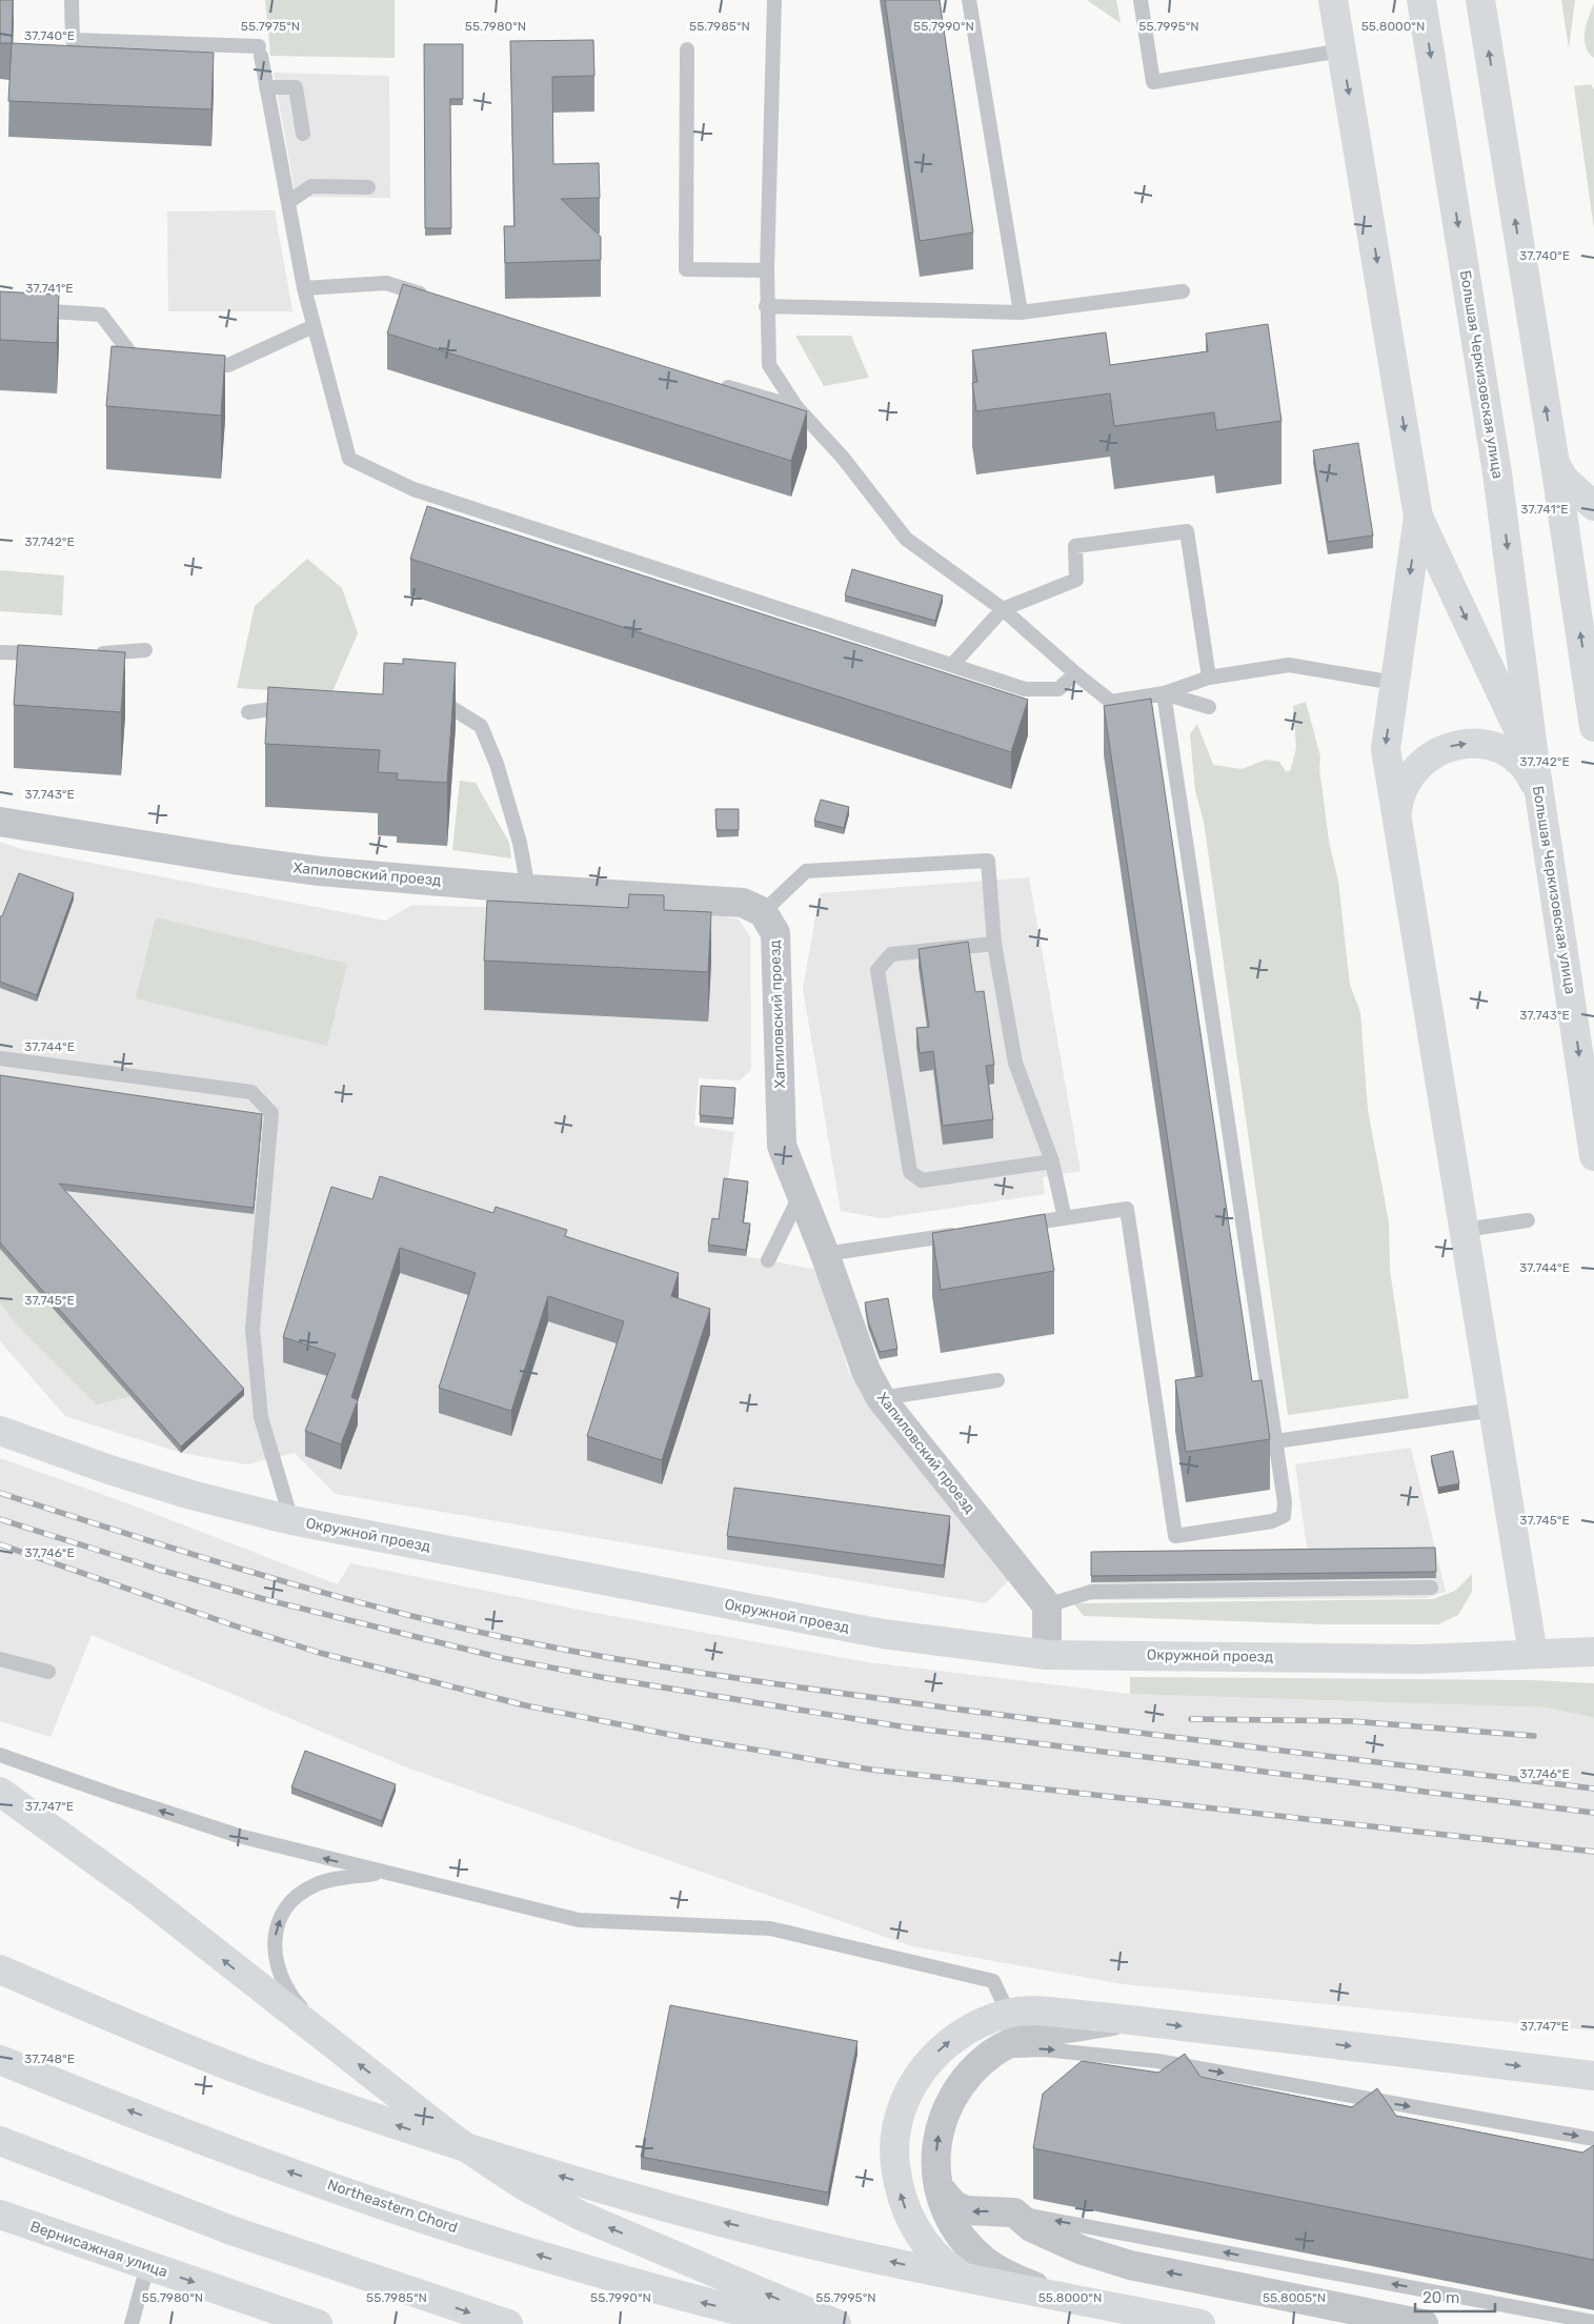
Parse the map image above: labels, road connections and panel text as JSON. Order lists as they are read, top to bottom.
{
  "streets": {
    "main road": [
      "Большая Черкизовская улица",
      "Окружной проезд",
      "Northeastern Chord",
      "Вернисажная улица"
    ],
    "street": ["Хапиловский проезд"]
  },
  "scale_bar": "20 m",
  "coordinates": [
    "55.7975°N",
    "55.7980°N",
    "55.7985°N",
    "55.7990°N",
    "55.7995°N",
    "55.8000°N",
    "37.740°E",
    "37.741°E",
    "37.742°E",
    "37.743°E",
    "37.744°E",
    "37.745°E",
    "37.746°E",
    "37.747°E",
    "37.748°E",
    "55.8005°N"
  ]
}
